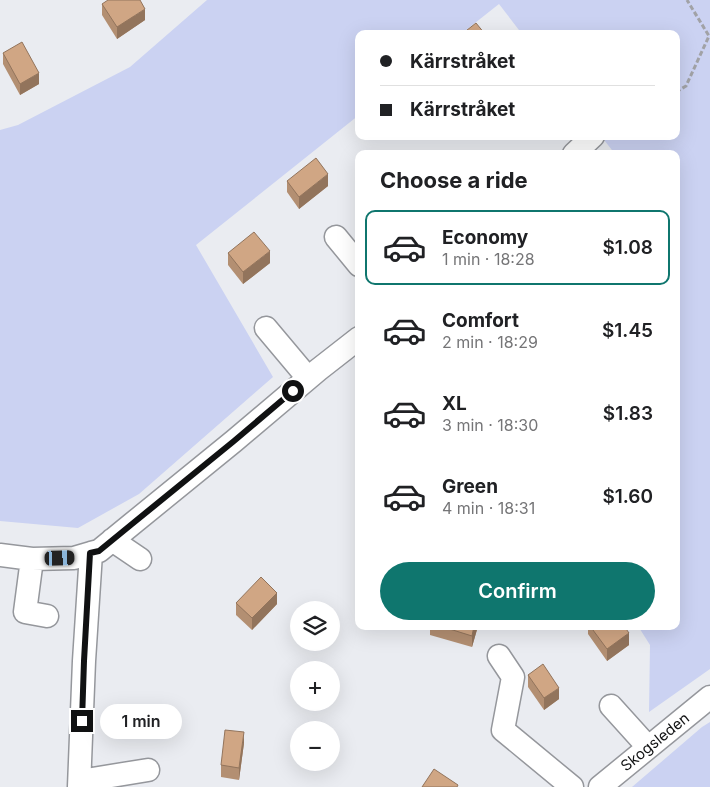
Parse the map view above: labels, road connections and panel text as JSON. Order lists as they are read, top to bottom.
{
  "streets": {
    "street": ["Skogsleden"]
  },
  "page": {
    "banner": ["Kärrstråket", "Kärrstråket"],
    "heading": "Choose a ride",
    "list": [
      {
        "name": "Economy",
        "note": "1 min · 18:28",
        "value": "$1.08"
      },
      {
        "name": "Comfort",
        "note": "2 min · 18:29",
        "value": "$1.45"
      },
      {
        "name": "XL",
        "note": "3 min · 18:30",
        "value": "$1.83"
      },
      {
        "name": "Green",
        "note": "4 min · 18:31",
        "value": "$1.60"
      }
    ],
    "buttons": "Confirm",
    "map_buttons": ["+", "−"],
    "bubble": "1 min"
  }
}
